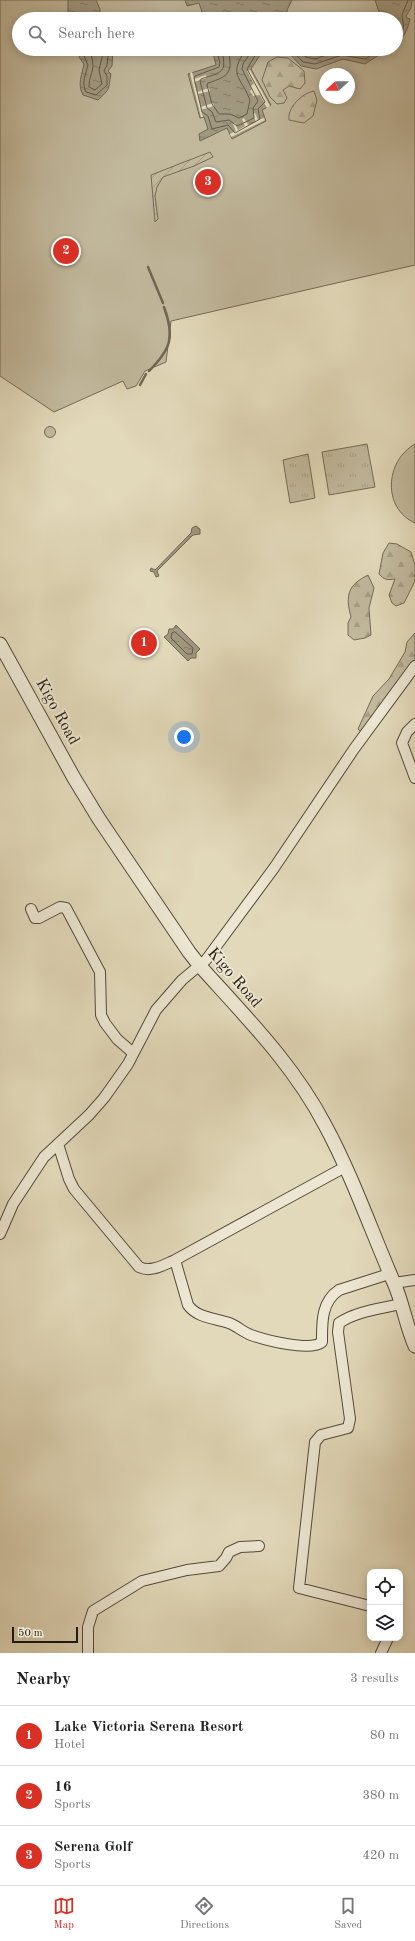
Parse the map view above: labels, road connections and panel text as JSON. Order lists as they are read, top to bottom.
{
  "streets": {
    "street": ["Kigo Road"]
  },
  "scale_bar": "50 m",
  "north": "left",
  "page": {
    "search": "Search here",
    "pins": ["3", "2", "1"],
    "scale": "50 m",
    "heading": ["Nearby", "3 results"],
    "list": [
      {
        "mark": "1",
        "name": "Lake Victoria Serena Resort",
        "note": "Hotel",
        "value": "80 m"
      },
      {
        "mark": "2",
        "name": "16",
        "note": "Sports",
        "value": "380 m"
      },
      {
        "mark": "3",
        "name": "Serena Golf",
        "note": "Sports",
        "value": "420 m"
      }
    ],
    "nav": ["Map", "Directions", "Saved"]
  }
}
